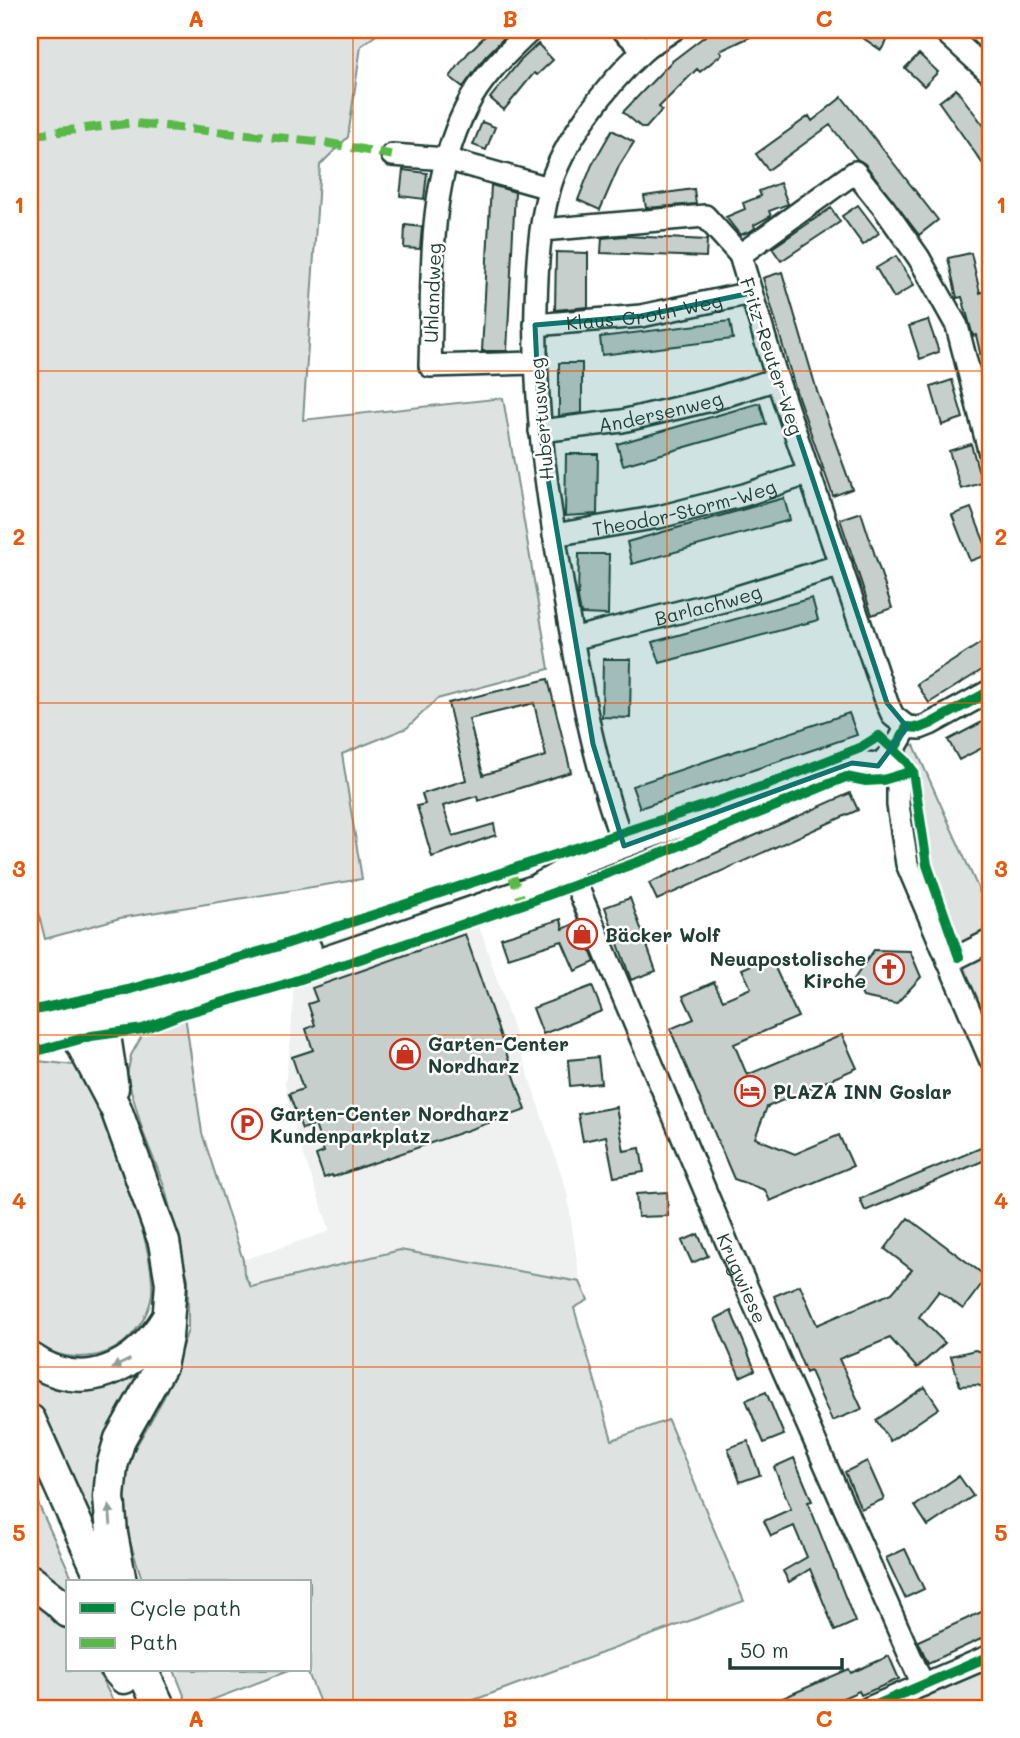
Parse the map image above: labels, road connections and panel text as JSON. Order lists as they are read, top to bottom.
{
  "streets": {
    "street": [
      "Uhlandweg",
      "Klaus-Groth-Weg",
      "Fritz-Reuter-Weg",
      "Andersenweg",
      "Hubertusweg",
      "Theodor-Storm-Weg",
      "Barlachweg",
      "Krugwiese"
    ]
  },
  "crossings": [
    ["Uhlandweg", "Hubertusweg"],
    ["Klaus-Groth-Weg", "Fritz-Reuter-Weg"],
    ["Klaus-Groth-Weg", "Hubertusweg"],
    ["Fritz-Reuter-Weg", "Andersenweg"],
    ["Fritz-Reuter-Weg", "Theodor-Storm-Weg"],
    ["Fritz-Reuter-Weg", "Barlachweg"],
    ["Andersenweg", "Hubertusweg"],
    ["Hubertusweg", "Theodor-Storm-Weg"],
    ["Hubertusweg", "Barlachweg"]
  ],
  "places": {
    "shop": ["Bäcker Wolf", "Garten-Center Nordharz"],
    "church": ["Neuapostolische Kirche"],
    "hotel": ["PLAZA INN Goslar"],
    "parking": ["Garten-Center Nordharz Kundenparkplatz"]
  },
  "legend": ["Cycle path", "Path"],
  "scale_bar": "50 m",
  "grid": {
    "columns": ["A", "B", "C"],
    "rows": [
      "1",
      "2",
      "3",
      "4",
      "5"
    ]
  }
}
